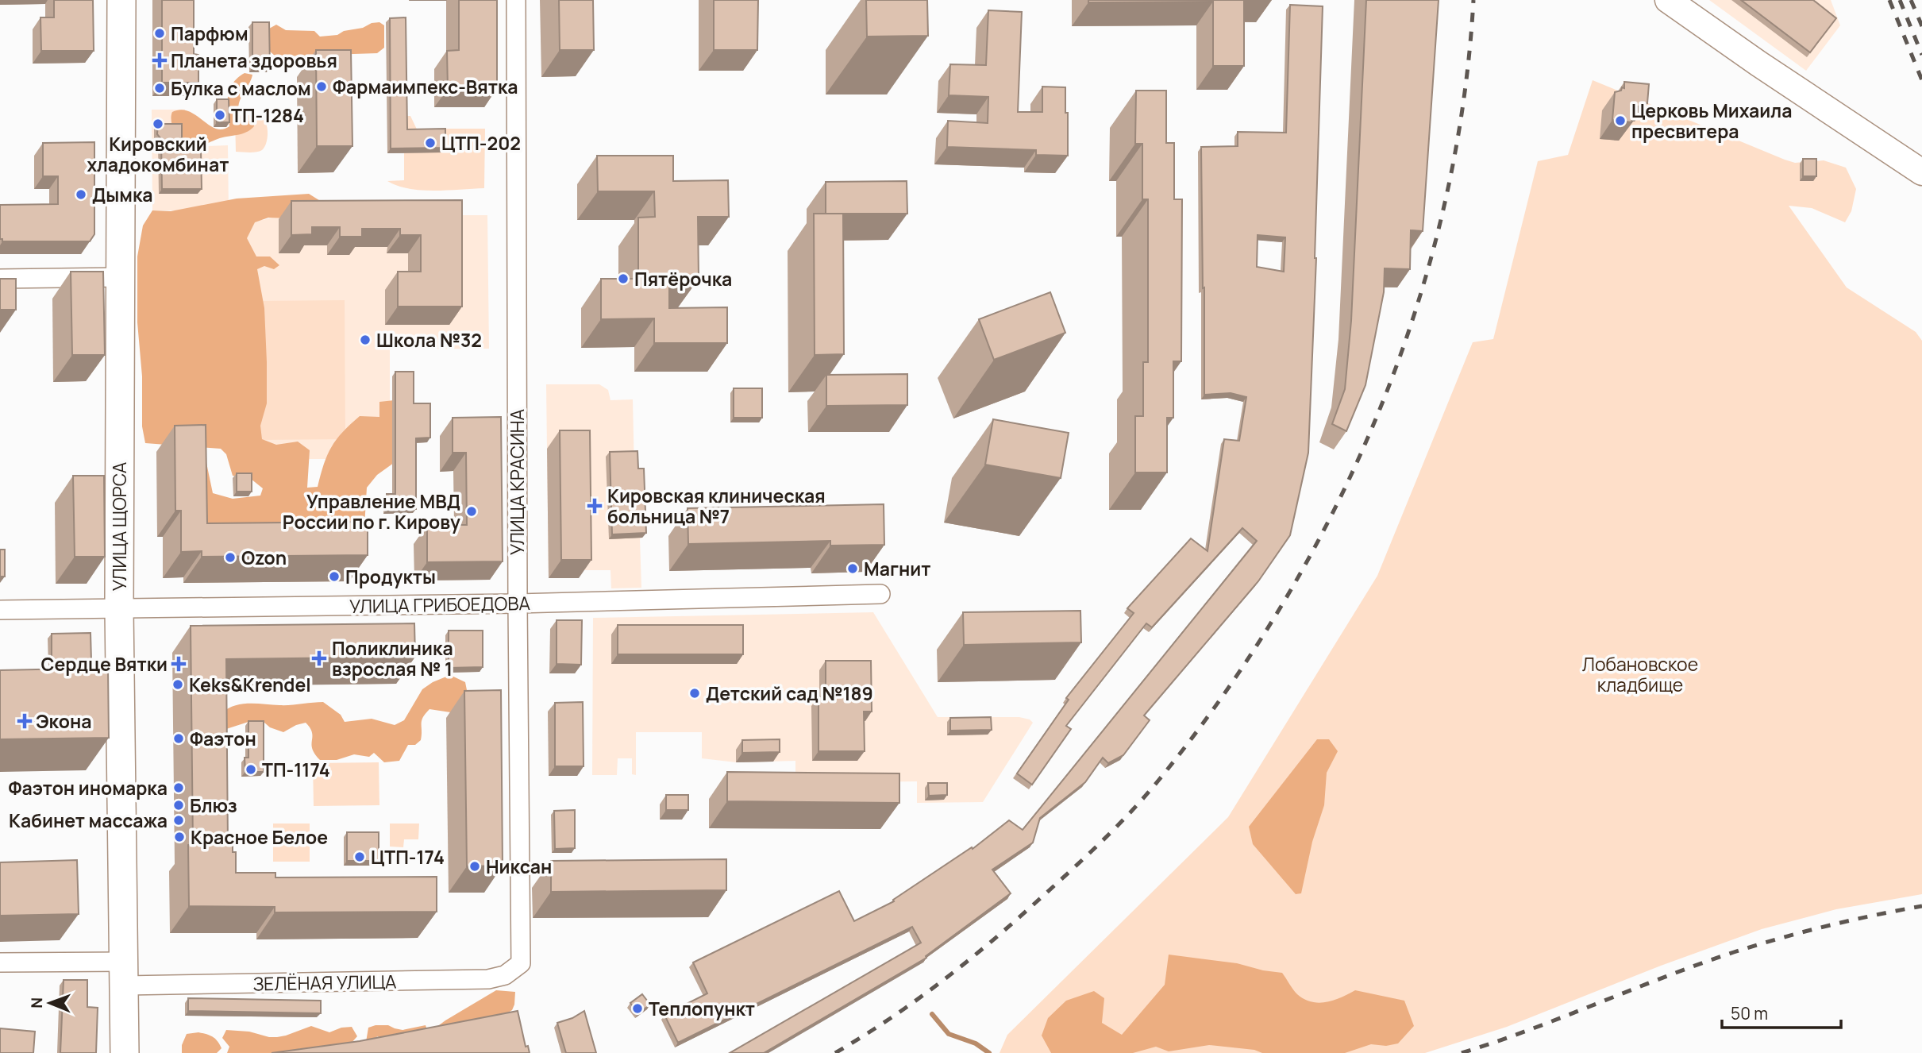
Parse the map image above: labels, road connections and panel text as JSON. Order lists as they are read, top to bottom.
{
  "streets": {
    "main road": ["УЛИЦА ЩОРСА"],
    "street": ["УЛИЦА КРАСИНА", "УЛИЦА ГРИБОЕДОВА", "ЗЕЛЁНАЯ УЛИЦА"]
  },
  "crossings": [
    ["УЛИЦА КРАСИНА", "УЛИЦА ГРИБОЕДОВА"],
    ["УЛИЦА КРАСИНА", "ЗЕЛЁНАЯ УЛИЦА"],
    ["УЛИЦА ЩОРСА", "УЛИЦА ГРИБОЕДОВА"],
    ["УЛИЦА ЩОРСА", "ЗЕЛЁНАЯ УЛИЦА"]
  ],
  "parks": ["Лобановское кладбище"],
  "places": {
    "other": [
      "Парфюм",
      "Фармаимпекс-Вятка",
      "Булка с маслом",
      "ТП-1284",
      "Церковь Михаила пресвитера",
      "Кировский хладокомбинат",
      "ЦТП-202",
      "Дымка",
      "Пятёрочка",
      "Школа №32",
      "Управление МВД России по г. Кирову",
      "Ozon",
      "Магнит",
      "Продукты",
      "Keks&Krendel",
      "Детский сад №189",
      "Фаэтон",
      "ТП-1174",
      "Фаэтон иномарка",
      "Блюз",
      "Кабинет массажа",
      "Красное Белое",
      "ЦТП-174",
      "Никсан",
      "Теплопункт"
    ],
    "health": [
      "Планета здоровья",
      "Кировская клиническая больница №7",
      "Поликлиника взрослая № 1",
      "Сердце Вятки",
      "Экона"
    ]
  },
  "scale_bar": "50 m",
  "north": "left"
}
